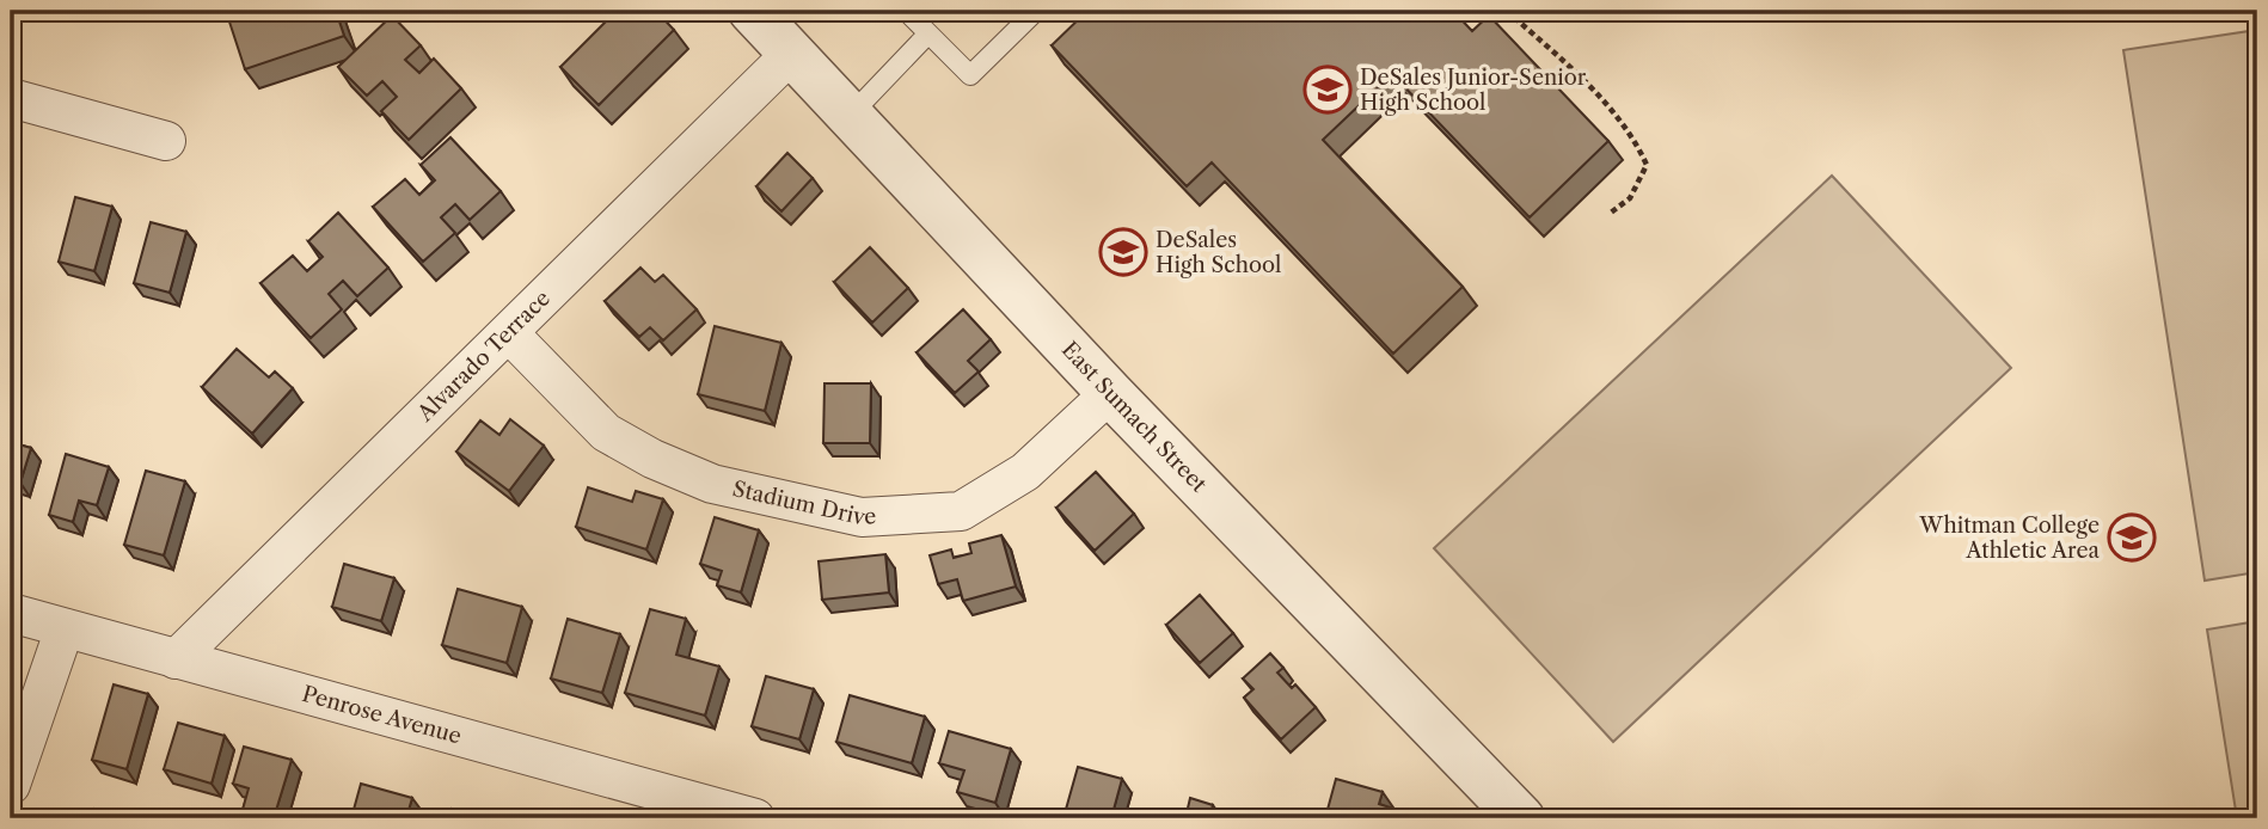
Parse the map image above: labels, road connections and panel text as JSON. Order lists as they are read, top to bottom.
{
  "streets": {
    "street": [
      "Alvarado Terrace",
      "East Sumach Street",
      "Stadium Drive",
      "Penrose Avenue"
    ]
  },
  "crossings": [
    ["Alvarado Terrace", "East Sumach Street"],
    ["Alvarado Terrace", "Stadium Drive"],
    ["Alvarado Terrace", "Penrose Avenue"],
    ["East Sumach Street", "Stadium Drive"]
  ],
  "places": {
    "school or university": ["DeSales Junior-Senior High School", "DeSales High School", "Whitman College Athletic Area"]
  }
}
